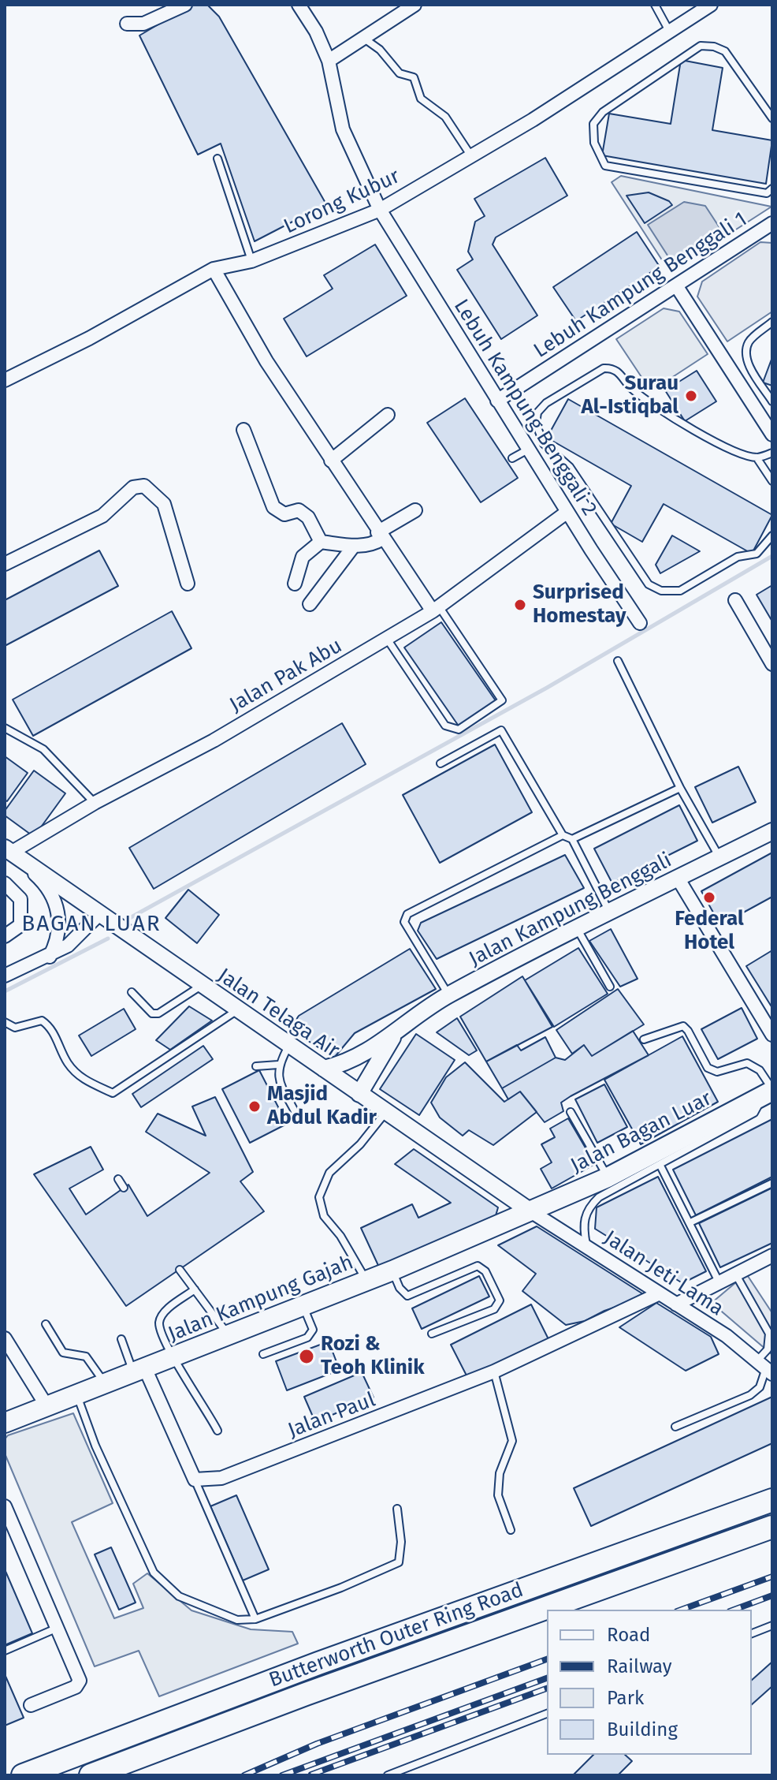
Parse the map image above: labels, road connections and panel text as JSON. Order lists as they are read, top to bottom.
{
  "streets": {
    "highway": ["Butterworth Outer Ring Road"],
    "main road": ["Jalan Bagan Luar", "Jalan Kampung Gajah"],
    "street": [
      "Lorong Kubur",
      "Lebuh Kampung Benggali 1",
      "Lebuh Kampung Benggali 2",
      "Jalan Pak Abu",
      "Jalan Kampung Benggali",
      "Jalan Telaga Air",
      "Jalan Jeti Lama",
      "Jalan Paul"
    ]
  },
  "crossings": [
    ["Lorong Kubur", "Lebuh Kampung Benggali 2"],
    ["Lebuh Kampung Benggali 1", "Lebuh Kampung Benggali 2"],
    ["Lebuh Kampung Benggali 2", "Jalan Pak Abu"],
    ["Jalan Pak Abu", "Jalan Telaga Air"],
    ["Jalan Telaga Air", "Jalan Bagan Luar"],
    ["Jalan Telaga Air", "Jalan Jeti Lama"],
    ["Jalan Telaga Air", "Jalan Kampung Gajah"],
    ["Jalan Bagan Luar", "Jalan Jeti Lama"],
    ["Jalan Bagan Luar", "Jalan Kampung Gajah"],
    ["Jalan Jeti Lama", "Jalan Kampung Gajah"],
    ["Jalan Jeti Lama", "Jalan Paul"]
  ],
  "districts": ["BAGAN LUAR"],
  "places": [
    "Surau Al-Istiqbal",
    "Surprised Homestay",
    "Federal Hotel",
    "Masjid Abdul Kadir",
    "Rozi & Teoh Klinik"
  ],
  "legend": [
    "Road",
    "Railway",
    "Park",
    "Building"
  ]
}
